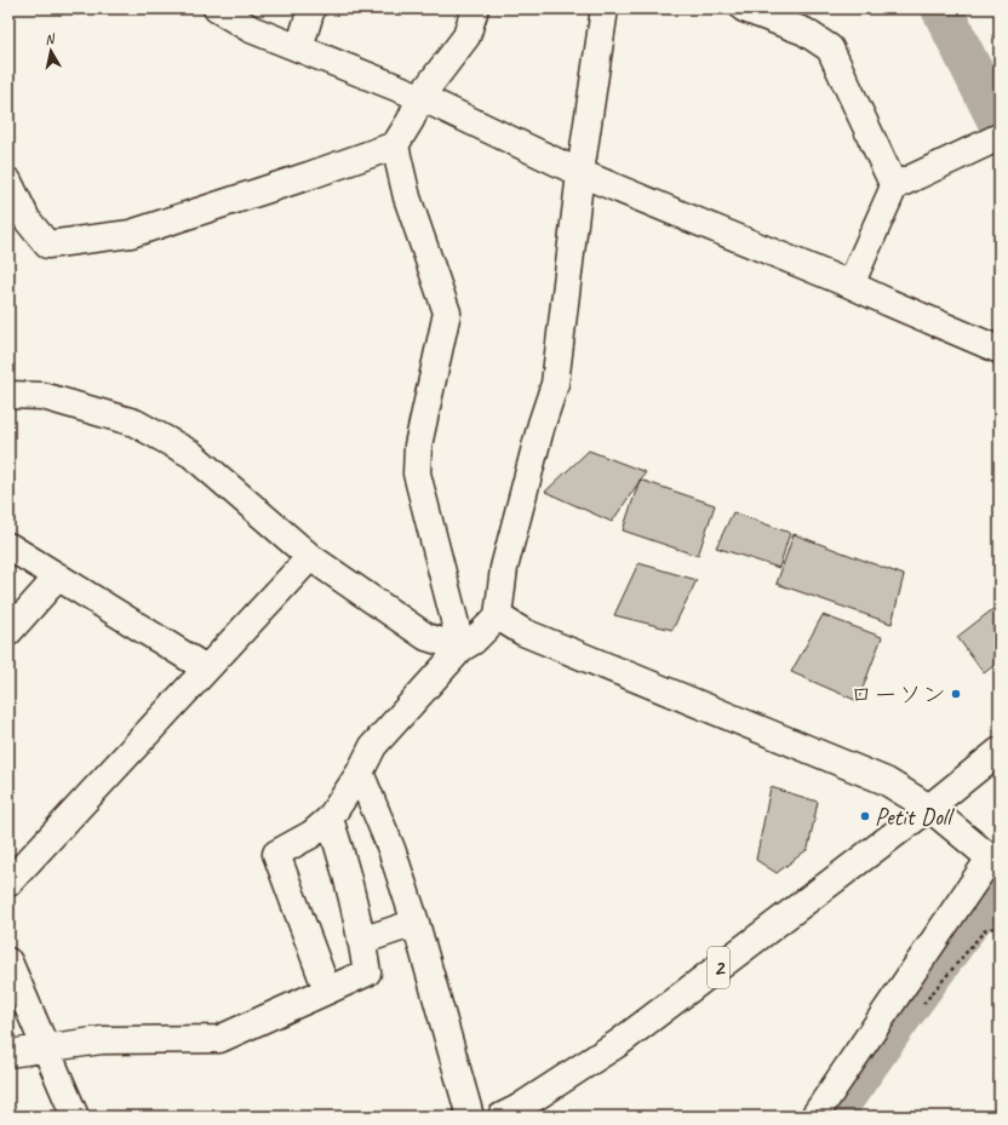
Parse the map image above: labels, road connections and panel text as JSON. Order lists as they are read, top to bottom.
{
  "streets": {
    "street": ["2"]
  },
  "places": ["ローソン", "Petit Doll"],
  "north": "top"
}
